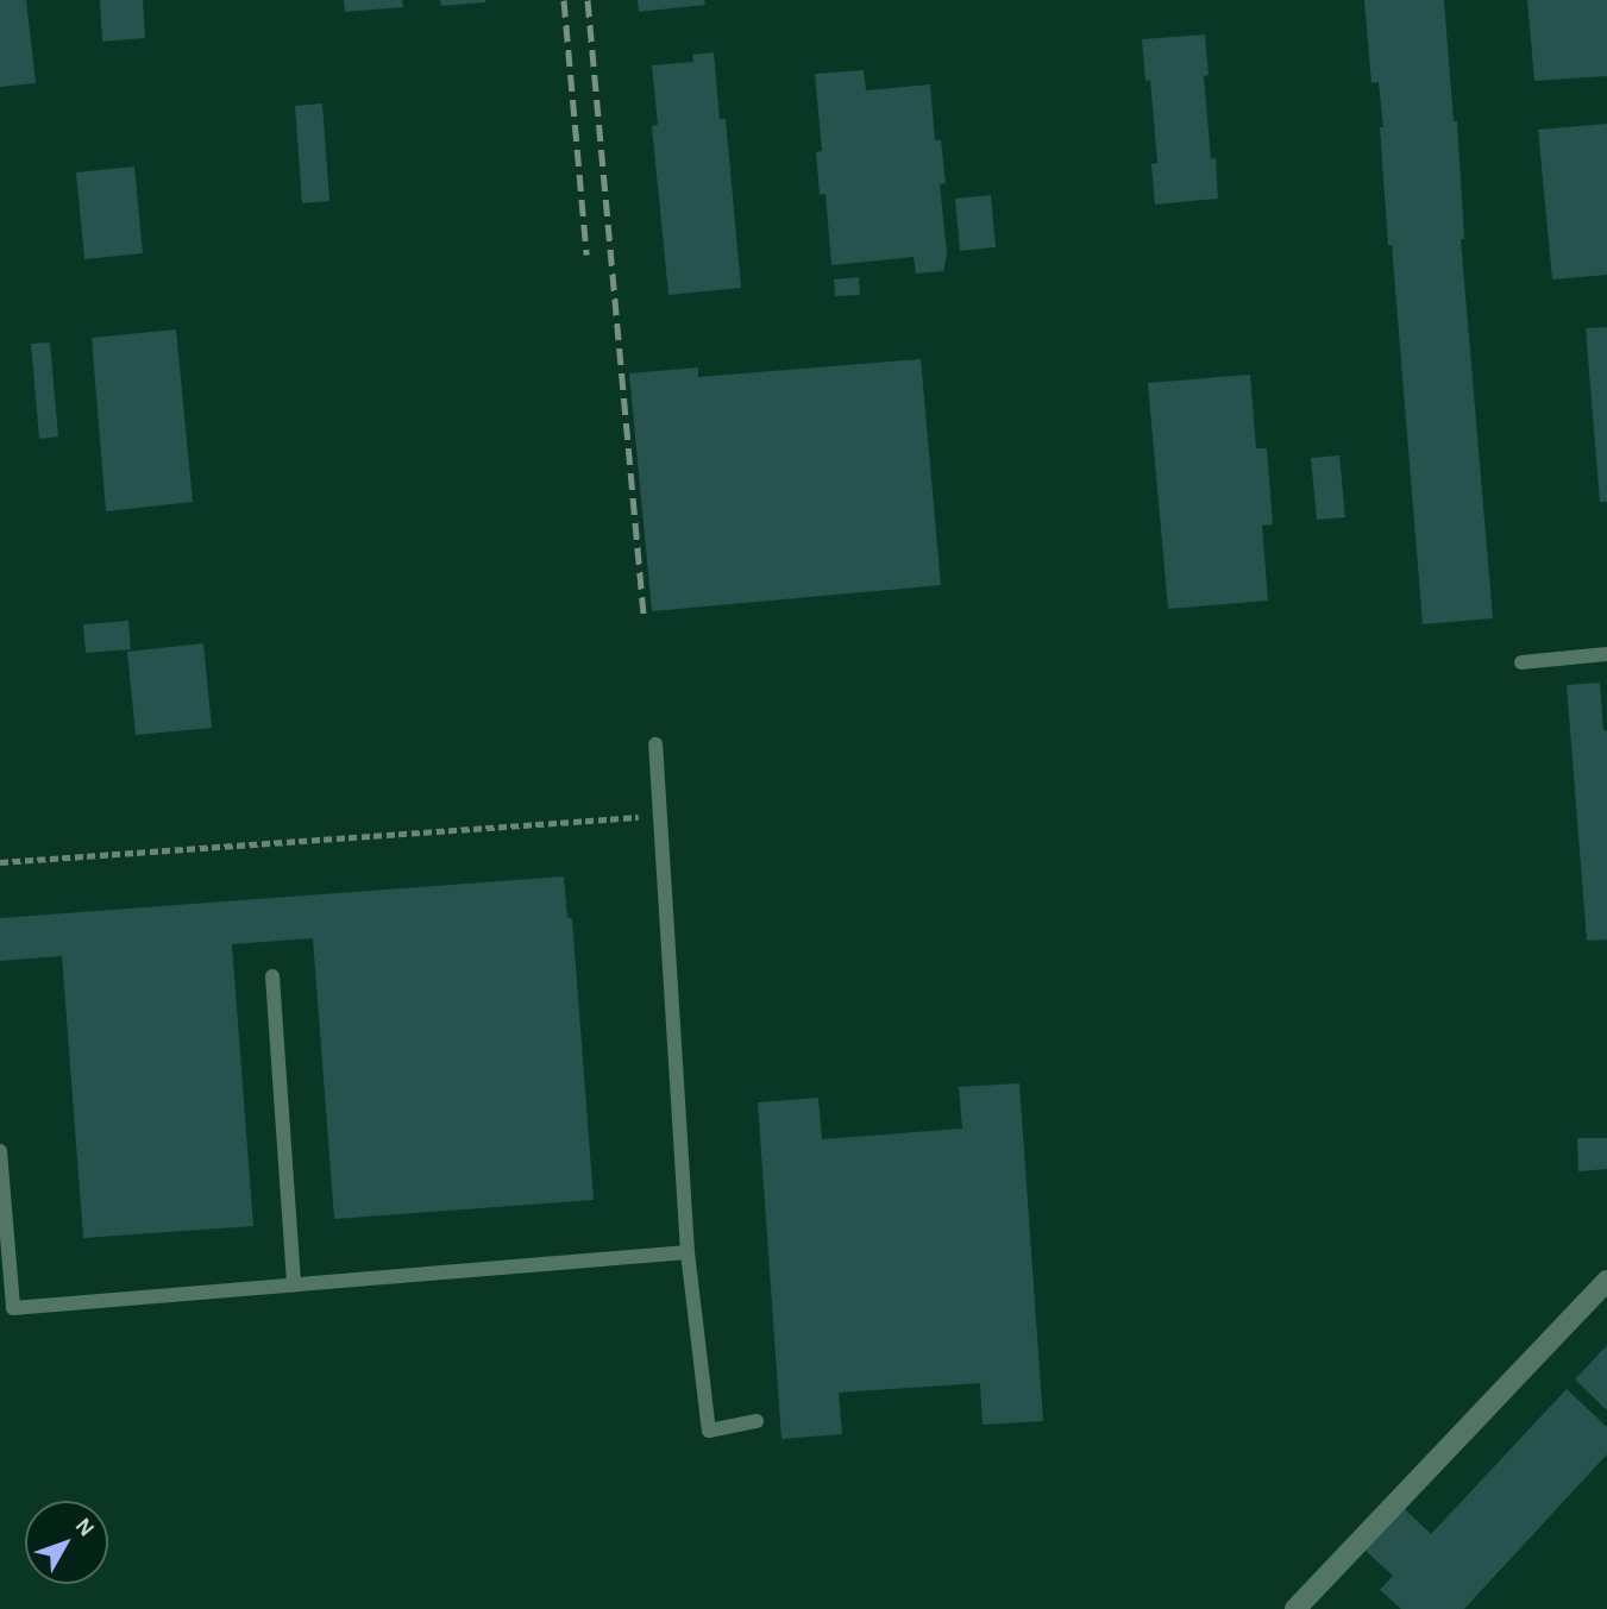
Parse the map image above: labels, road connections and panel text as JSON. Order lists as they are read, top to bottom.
{
  "north": "top right"
}
